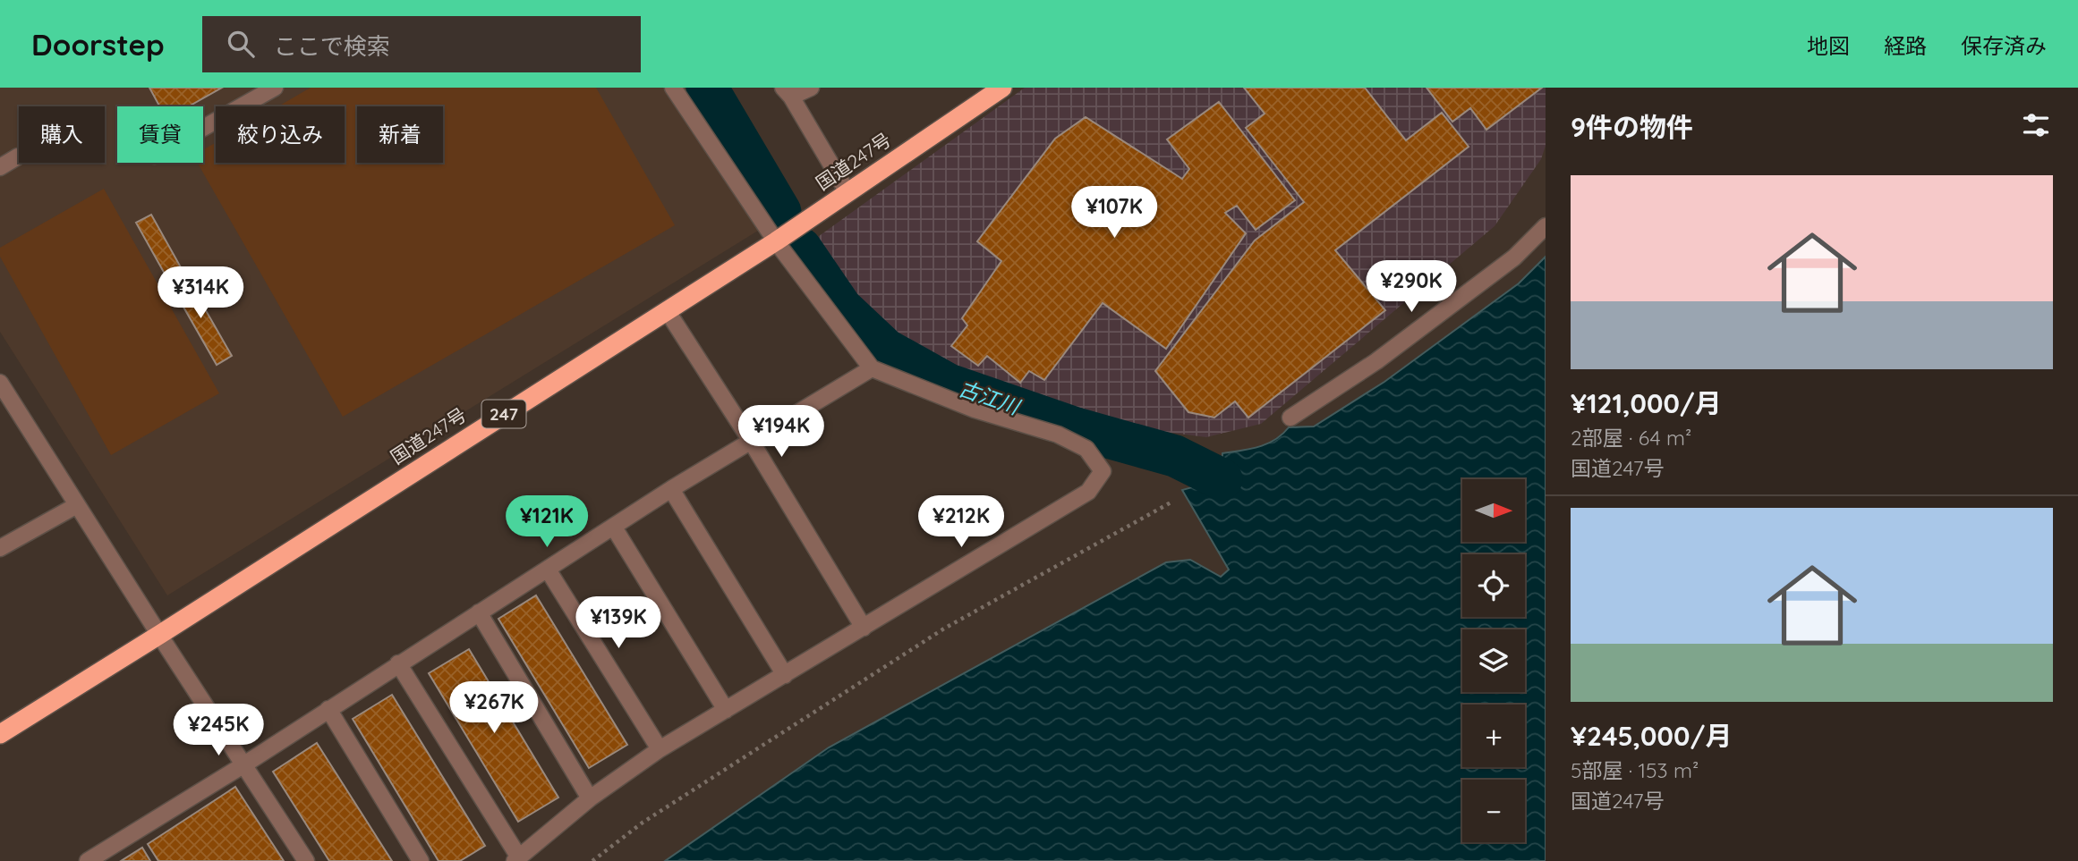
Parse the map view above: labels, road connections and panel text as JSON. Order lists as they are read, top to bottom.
{
  "streets": {
    "highway": ["国道247号", "247"]
  },
  "water": ["古江川"],
  "north": "right",
  "page": {
    "header": "Doorstep",
    "search": "ここで検索",
    "nav": ["地図", "経路", "保存済み"],
    "heading": "9件の物件",
    "chip": [
      "購入",
      "賃貸",
      "絞り込み",
      "新着"
    ],
    "list": [
      {
        "name": "¥121,000/月",
        "note": "2部屋 · 64 m² · 国道247号"
      },
      {
        "name": "¥245,000/月",
        "note": "5部屋 · 153 m² · 国道247号"
      }
    ],
    "price": [
      "¥107K",
      "¥290K",
      "¥314K",
      "¥194K",
      "¥121K",
      "¥212K",
      "¥139K",
      "¥267K",
      "¥245K"
    ],
    "map_buttons": ["+", "−"]
  }
}
